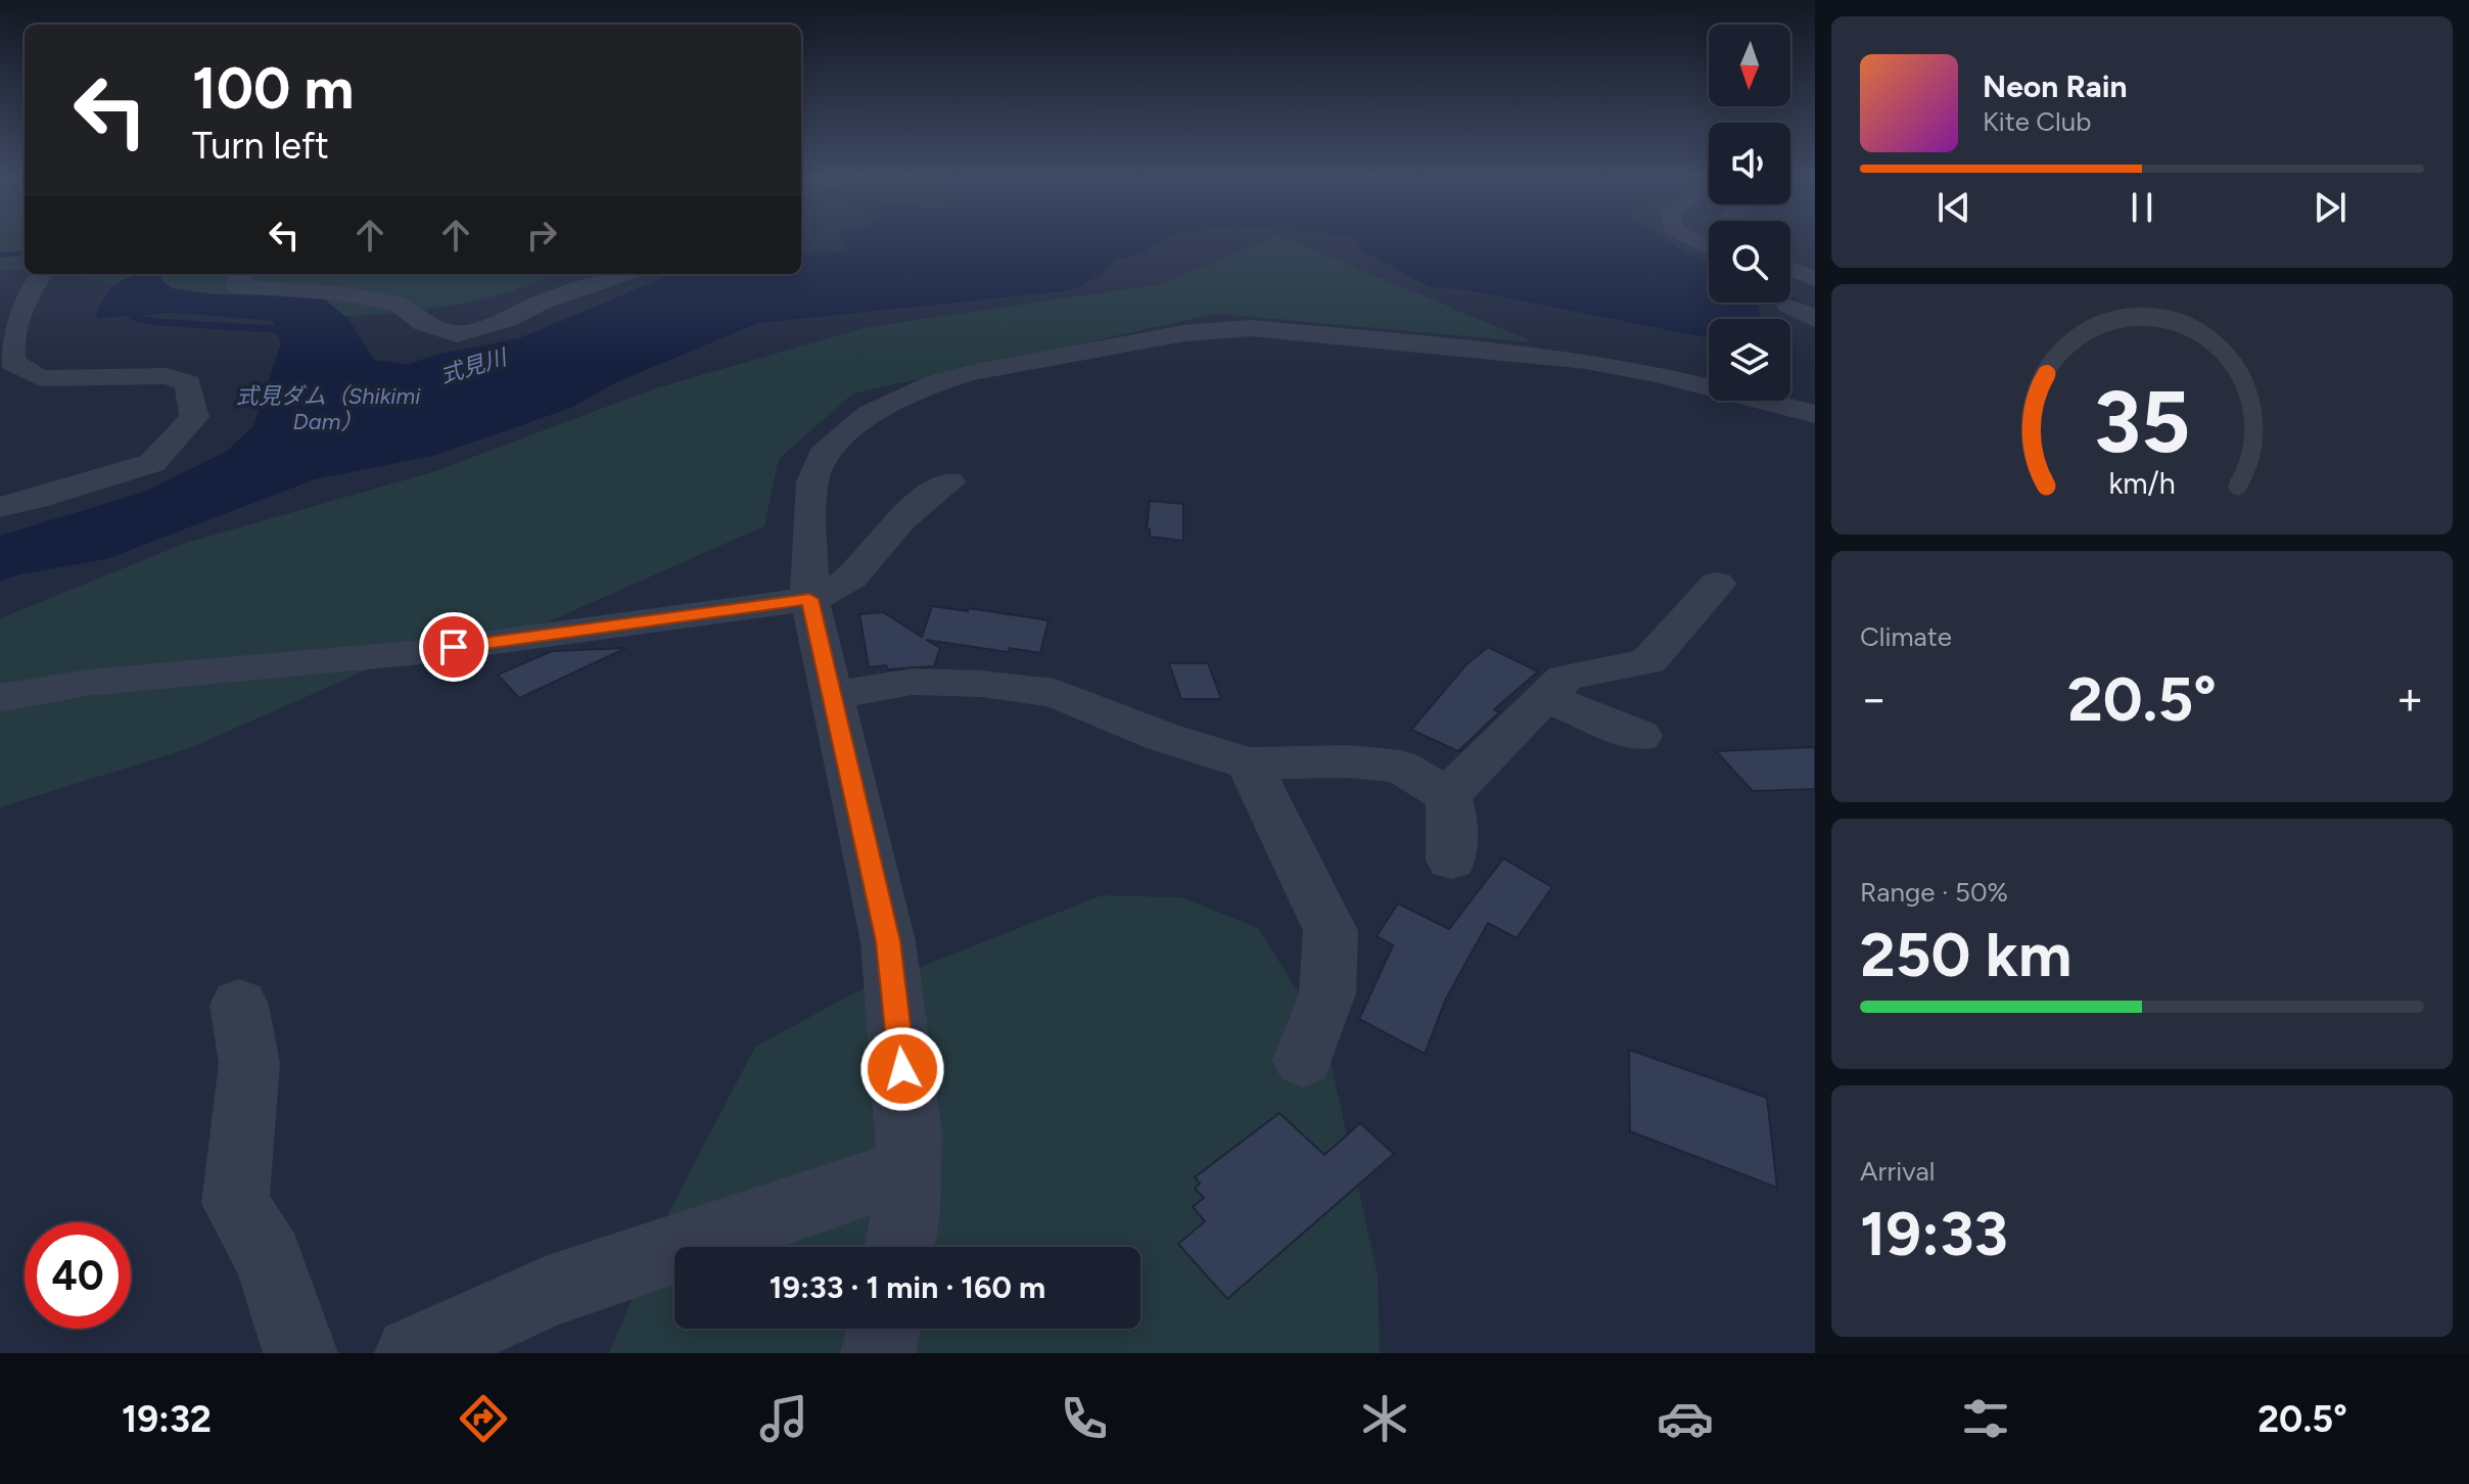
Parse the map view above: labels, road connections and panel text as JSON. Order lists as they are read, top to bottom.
{
  "water": ["式見川", "式見ダム（Shikimi Dam）"],
  "north": "bottom",
  "page": {
    "turn": ["100 m", "Turn left"],
    "song": ["Neon Rain", "Kite Club"],
    "tile": [
      "Climate",
      ["Range · 50%", "250 km"],
      ["Arrival", "19:33"]
    ],
    "heat": ["−", "20.5°", "+"],
    "limit": "40",
    "trip": "19:33 · 1 min · 160 m",
    "tabs": ["19:32", "20.5°"],
    "gauge": ["35", "km/h"]
  }
}
